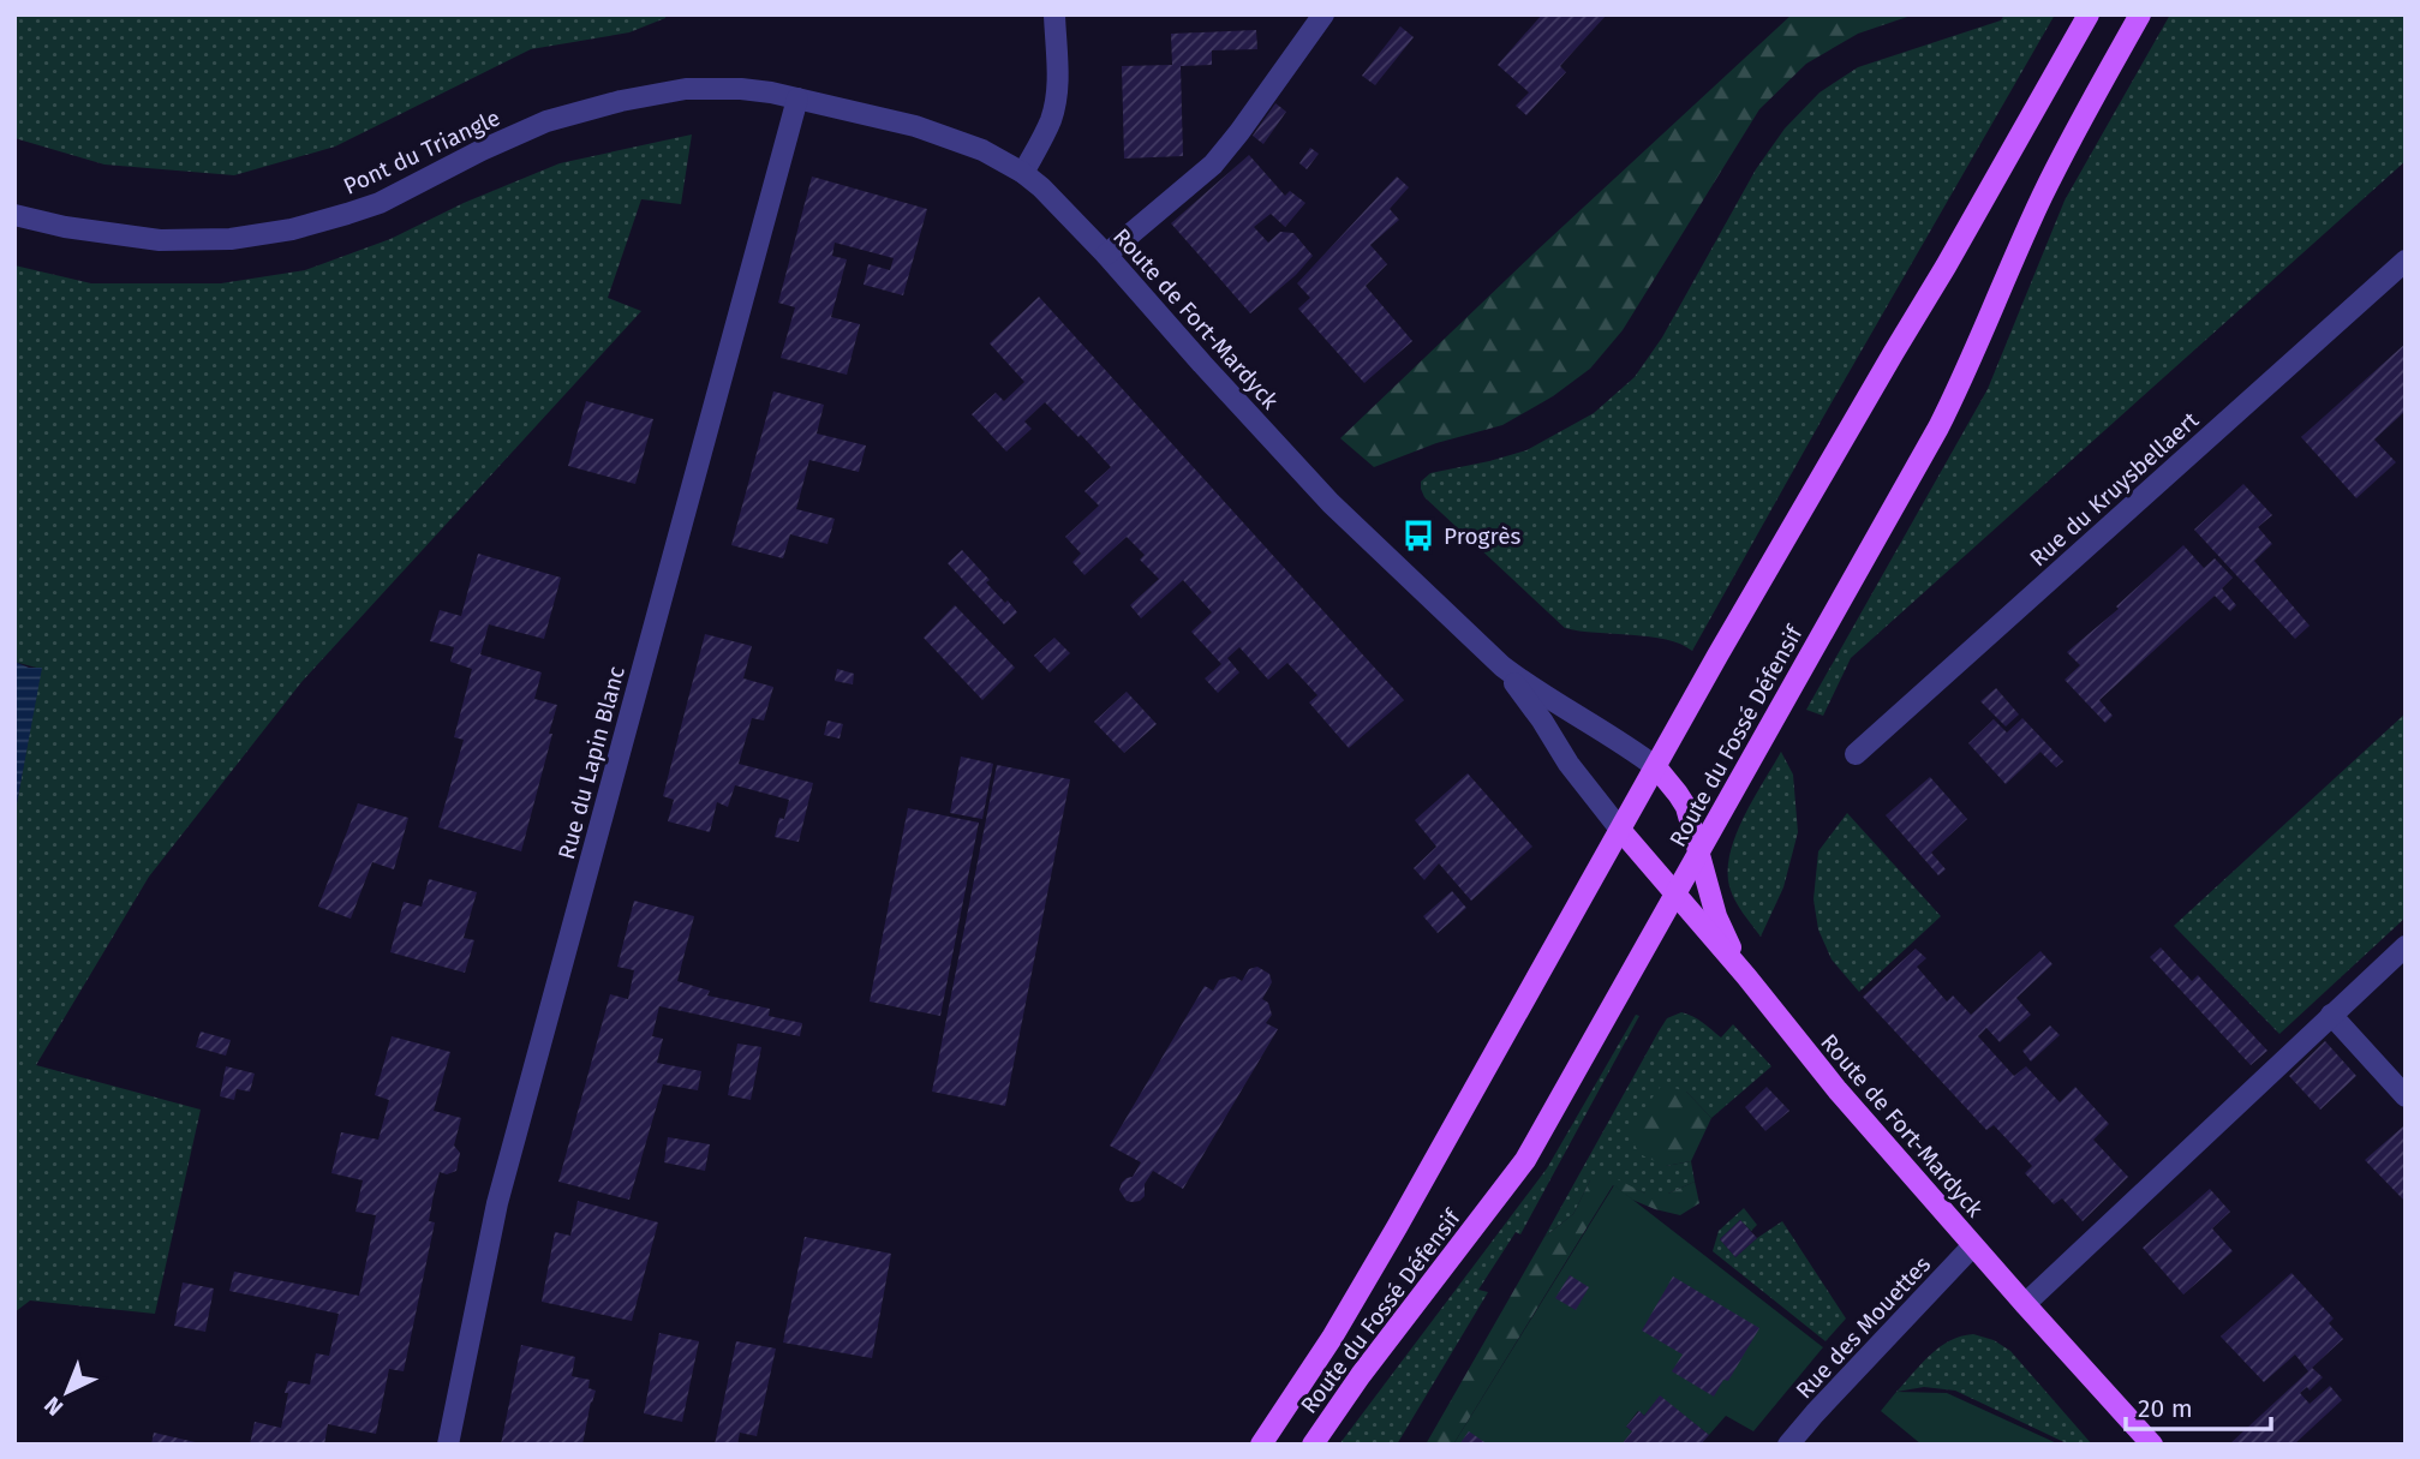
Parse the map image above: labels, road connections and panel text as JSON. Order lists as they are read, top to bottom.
{
  "streets": {
    "main road": ["Route de Fort-Mardyck", "Route du Fossé Défensif"],
    "street": [
      "Pont du Triangle",
      "Rue du Kruysbellaert",
      "Rue du Lapin Blanc",
      "Rue des Mouettes"
    ]
  },
  "crossings": [
    ["Pont du Triangle", "Route de Fort-Mardyck"],
    ["Pont du Triangle", "Rue du Lapin Blanc"],
    ["Route de Fort-Mardyck", "Route du Fossé Défensif"],
    ["Route de Fort-Mardyck", "Rue du Lapin Blanc"],
    ["Route de Fort-Mardyck", "Rue des Mouettes"]
  ],
  "places": {
    "bus stop": ["Progrès"]
  },
  "scale_bar": "20 m",
  "north": "bottom left"
}
